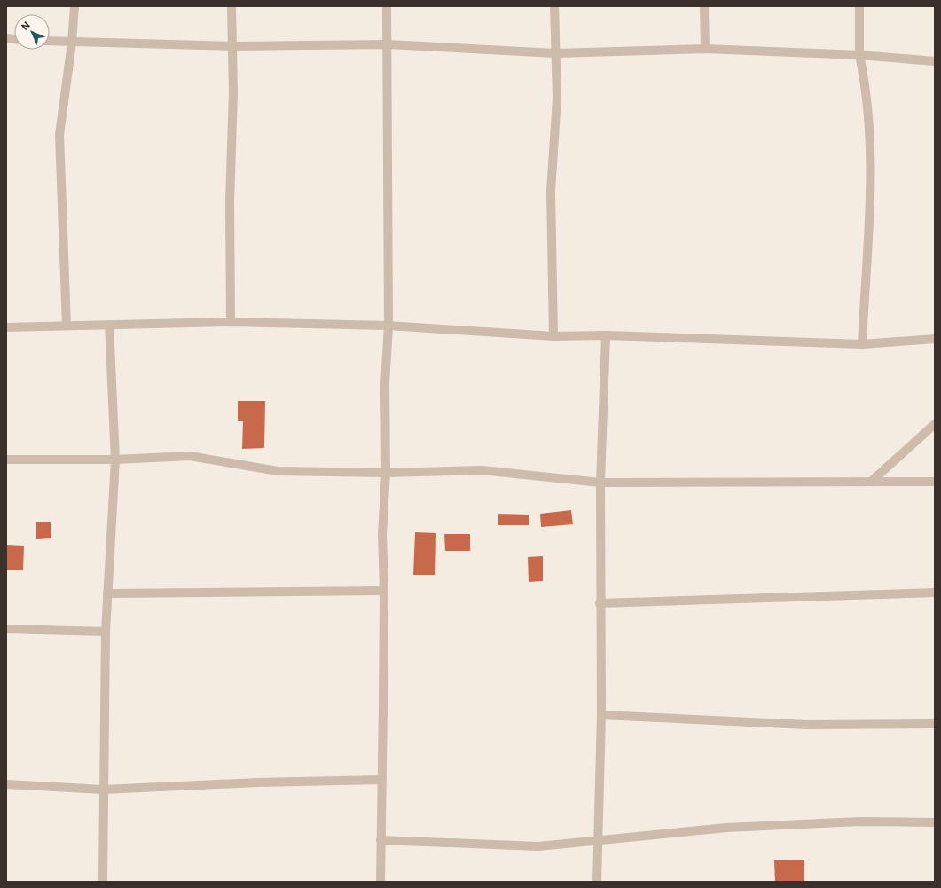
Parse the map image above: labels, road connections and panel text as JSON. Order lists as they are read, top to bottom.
{
  "north": "top left"
}
